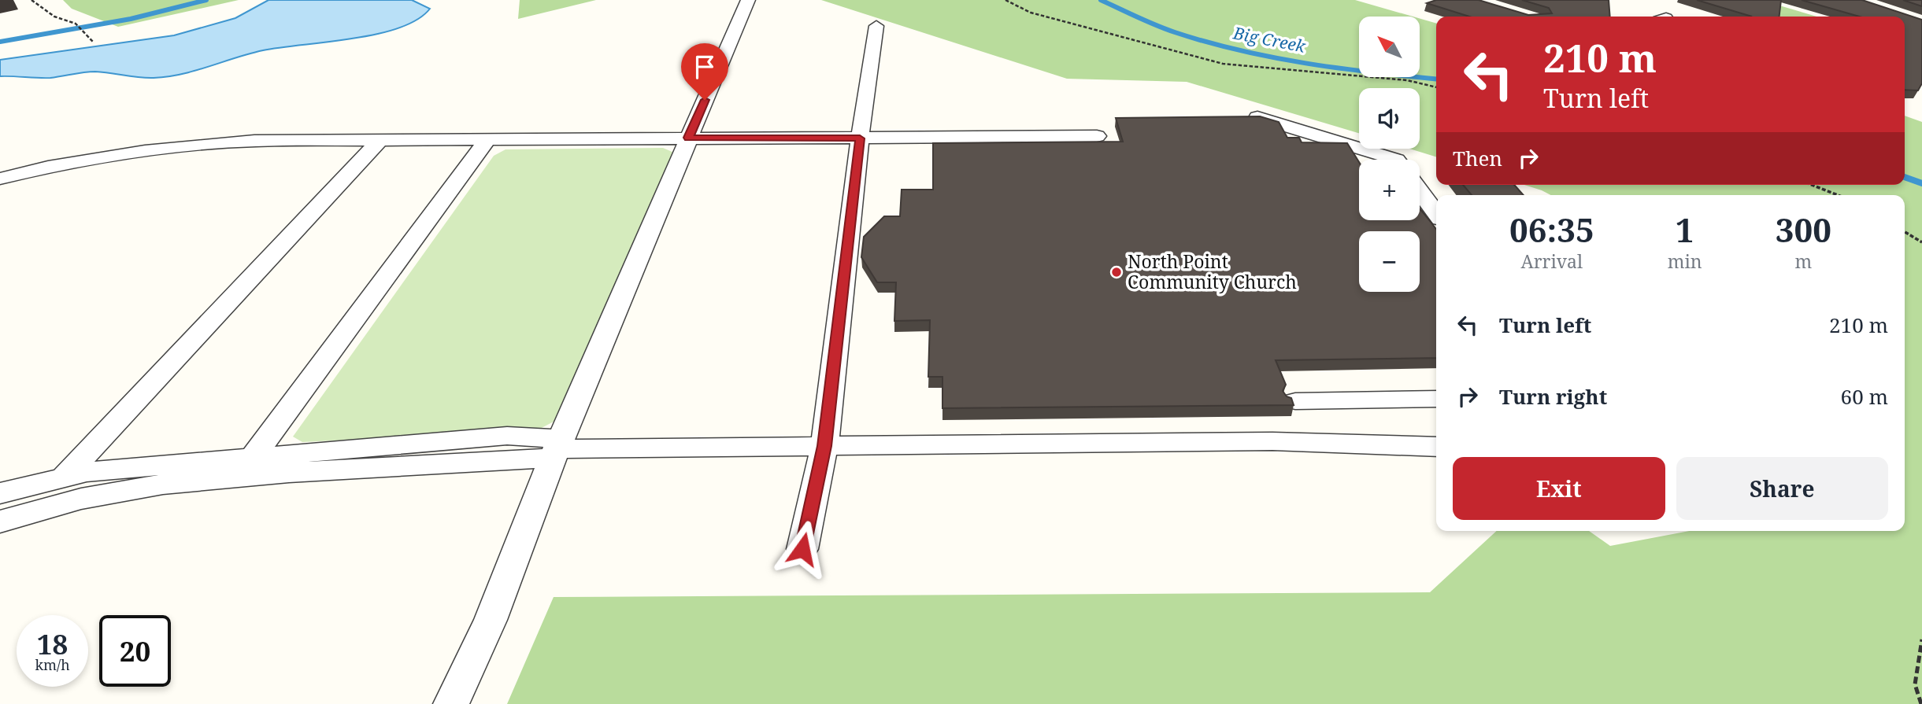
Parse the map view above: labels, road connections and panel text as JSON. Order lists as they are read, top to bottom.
{
  "water": ["Big Creek"],
  "places": ["North Point Community Church"],
  "north": "top left",
  "page": {
    "map_buttons": ["+", "−"],
    "turn": ["210 m", "Turn left"],
    "then": "Then",
    "eta": [
      "06:35",
      "Arrival",
      "1",
      "min",
      "300",
      "m"
    ],
    "list": [
      {
        "name": "Turn left",
        "value": "210 m"
      },
      {
        "name": "Turn right",
        "value": "60 m"
      }
    ],
    "buttons": ["Exit", "Share"],
    "speed": "18 km/h",
    "limit": "20"
  }
}
